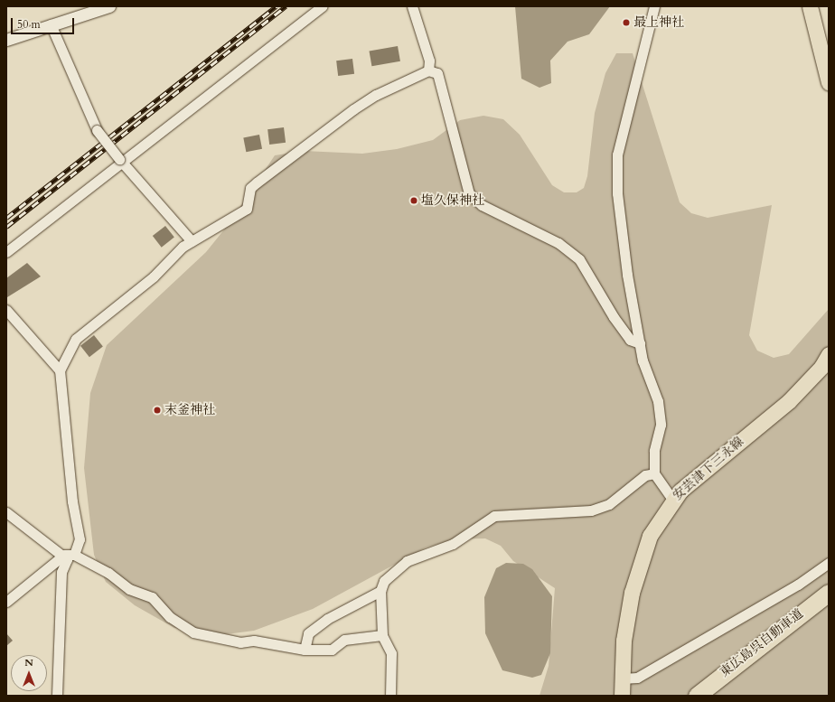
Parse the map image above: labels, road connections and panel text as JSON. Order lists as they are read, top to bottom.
{
  "streets": {
    "highway": ["東広島呉自動車道"],
    "main road": ["安芸津下三永線"]
  },
  "places": ["最上神社", "塩久保神社", "末釜神社"],
  "scale_bar": "50 m",
  "north": "top"
}
